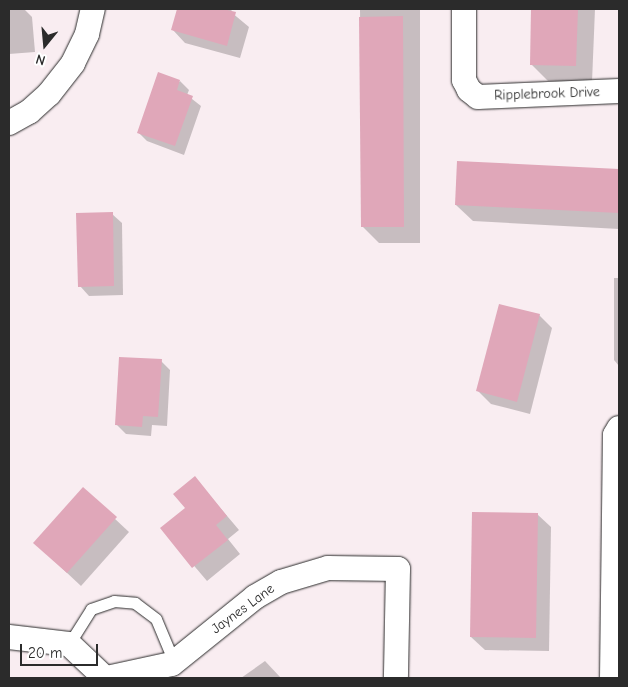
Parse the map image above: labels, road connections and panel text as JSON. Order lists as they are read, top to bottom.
{
  "streets": {
    "street": ["Ripplebrook Drive", "Jaynes Lane"]
  },
  "scale_bar": "20 m",
  "north": "bottom"
}
